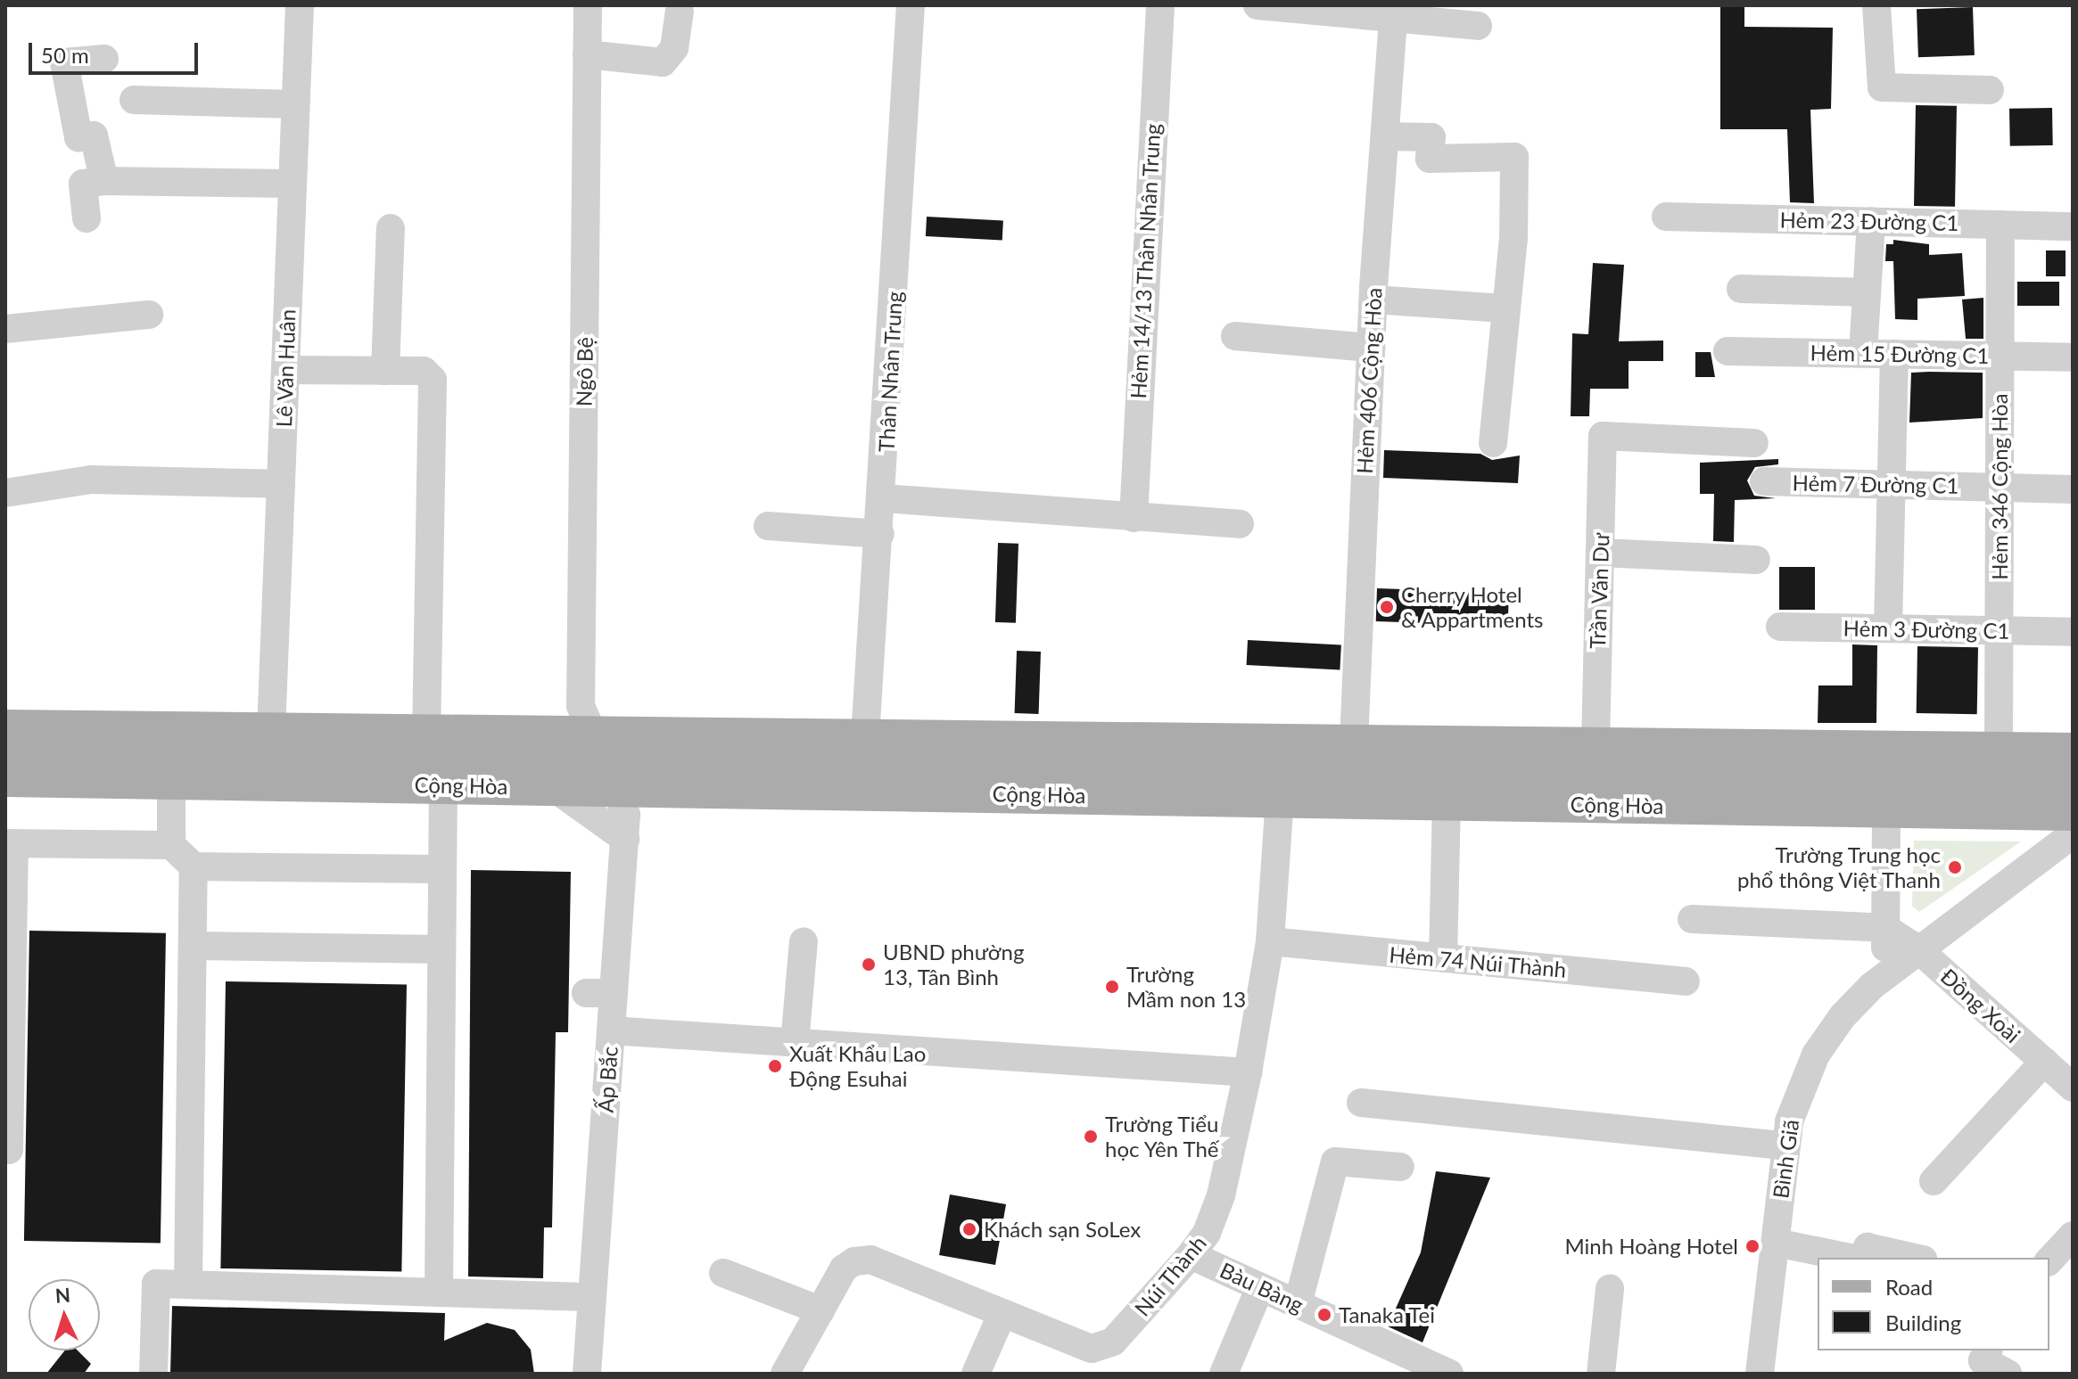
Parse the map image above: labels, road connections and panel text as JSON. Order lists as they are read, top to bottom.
{
  "streets": {
    "main road": ["Cộng Hòa"],
    "street": [
      "Hẻm 23 Đường C1",
      "Hẻm 14/13 Thân Nhân Trung",
      "Hẻm 15 Đường C1",
      "Lê Văn Huân",
      "Ngô Bệ",
      "Thân Nhân Trung",
      "Hẻm 406 Cộng Hòa",
      "Hẻm 7 Đường C1",
      "Hẻm 346 Cộng Hòa",
      "Trần Văn Dư",
      "Hẻm 3 Đường C1",
      "Hẻm 74 Núi Thành",
      "Đồng Xoài",
      "Ấp Bắc",
      "Bình Giã",
      "Núi Thành",
      "Bàu Bàng"
    ]
  },
  "crossings": [
    ["Hẻm 23 Đường C1", "Hẻm 346 Cộng Hòa"],
    ["Hẻm 15 Đường C1", "Hẻm 346 Cộng Hòa"],
    ["Lê Văn Huân", "Cộng Hòa"],
    ["Ngô Bệ", "Cộng Hòa"],
    ["Ngô Bệ", "Ấp Bắc"],
    ["Thân Nhân Trung", "Cộng Hòa"],
    ["Hẻm 406 Cộng Hòa", "Cộng Hòa"],
    ["Hẻm 7 Đường C1", "Hẻm 346 Cộng Hòa"],
    ["Hẻm 346 Cộng Hòa", "Hẻm 3 Đường C1"],
    ["Hẻm 346 Cộng Hòa", "Cộng Hòa"],
    ["Trần Văn Dư", "Cộng Hòa"],
    ["Cộng Hòa", "Ấp Bắc"],
    ["Cộng Hòa", "Núi Thành"],
    ["Hẻm 74 Núi Thành", "Núi Thành"],
    ["Đồng Xoài", "Bình Giã"],
    ["Núi Thành", "Bàu Bàng"]
  ],
  "places": [
    "Cherry Hotel & Appartments",
    "Trường Trung học phổ thông Việt Thanh",
    "UBND phường 13, Tân Bình",
    "Trường Mầm non 13",
    "Xuất Khẩu Lao Động Esuhai",
    "Trường Tiểu học Yên Thế",
    "Khách sạn SoLex",
    "Minh Hoàng Hotel",
    "Tanaka Tei"
  ],
  "legend": ["Road", "Building"],
  "scale_bar": "50 m",
  "north": "top"
}
